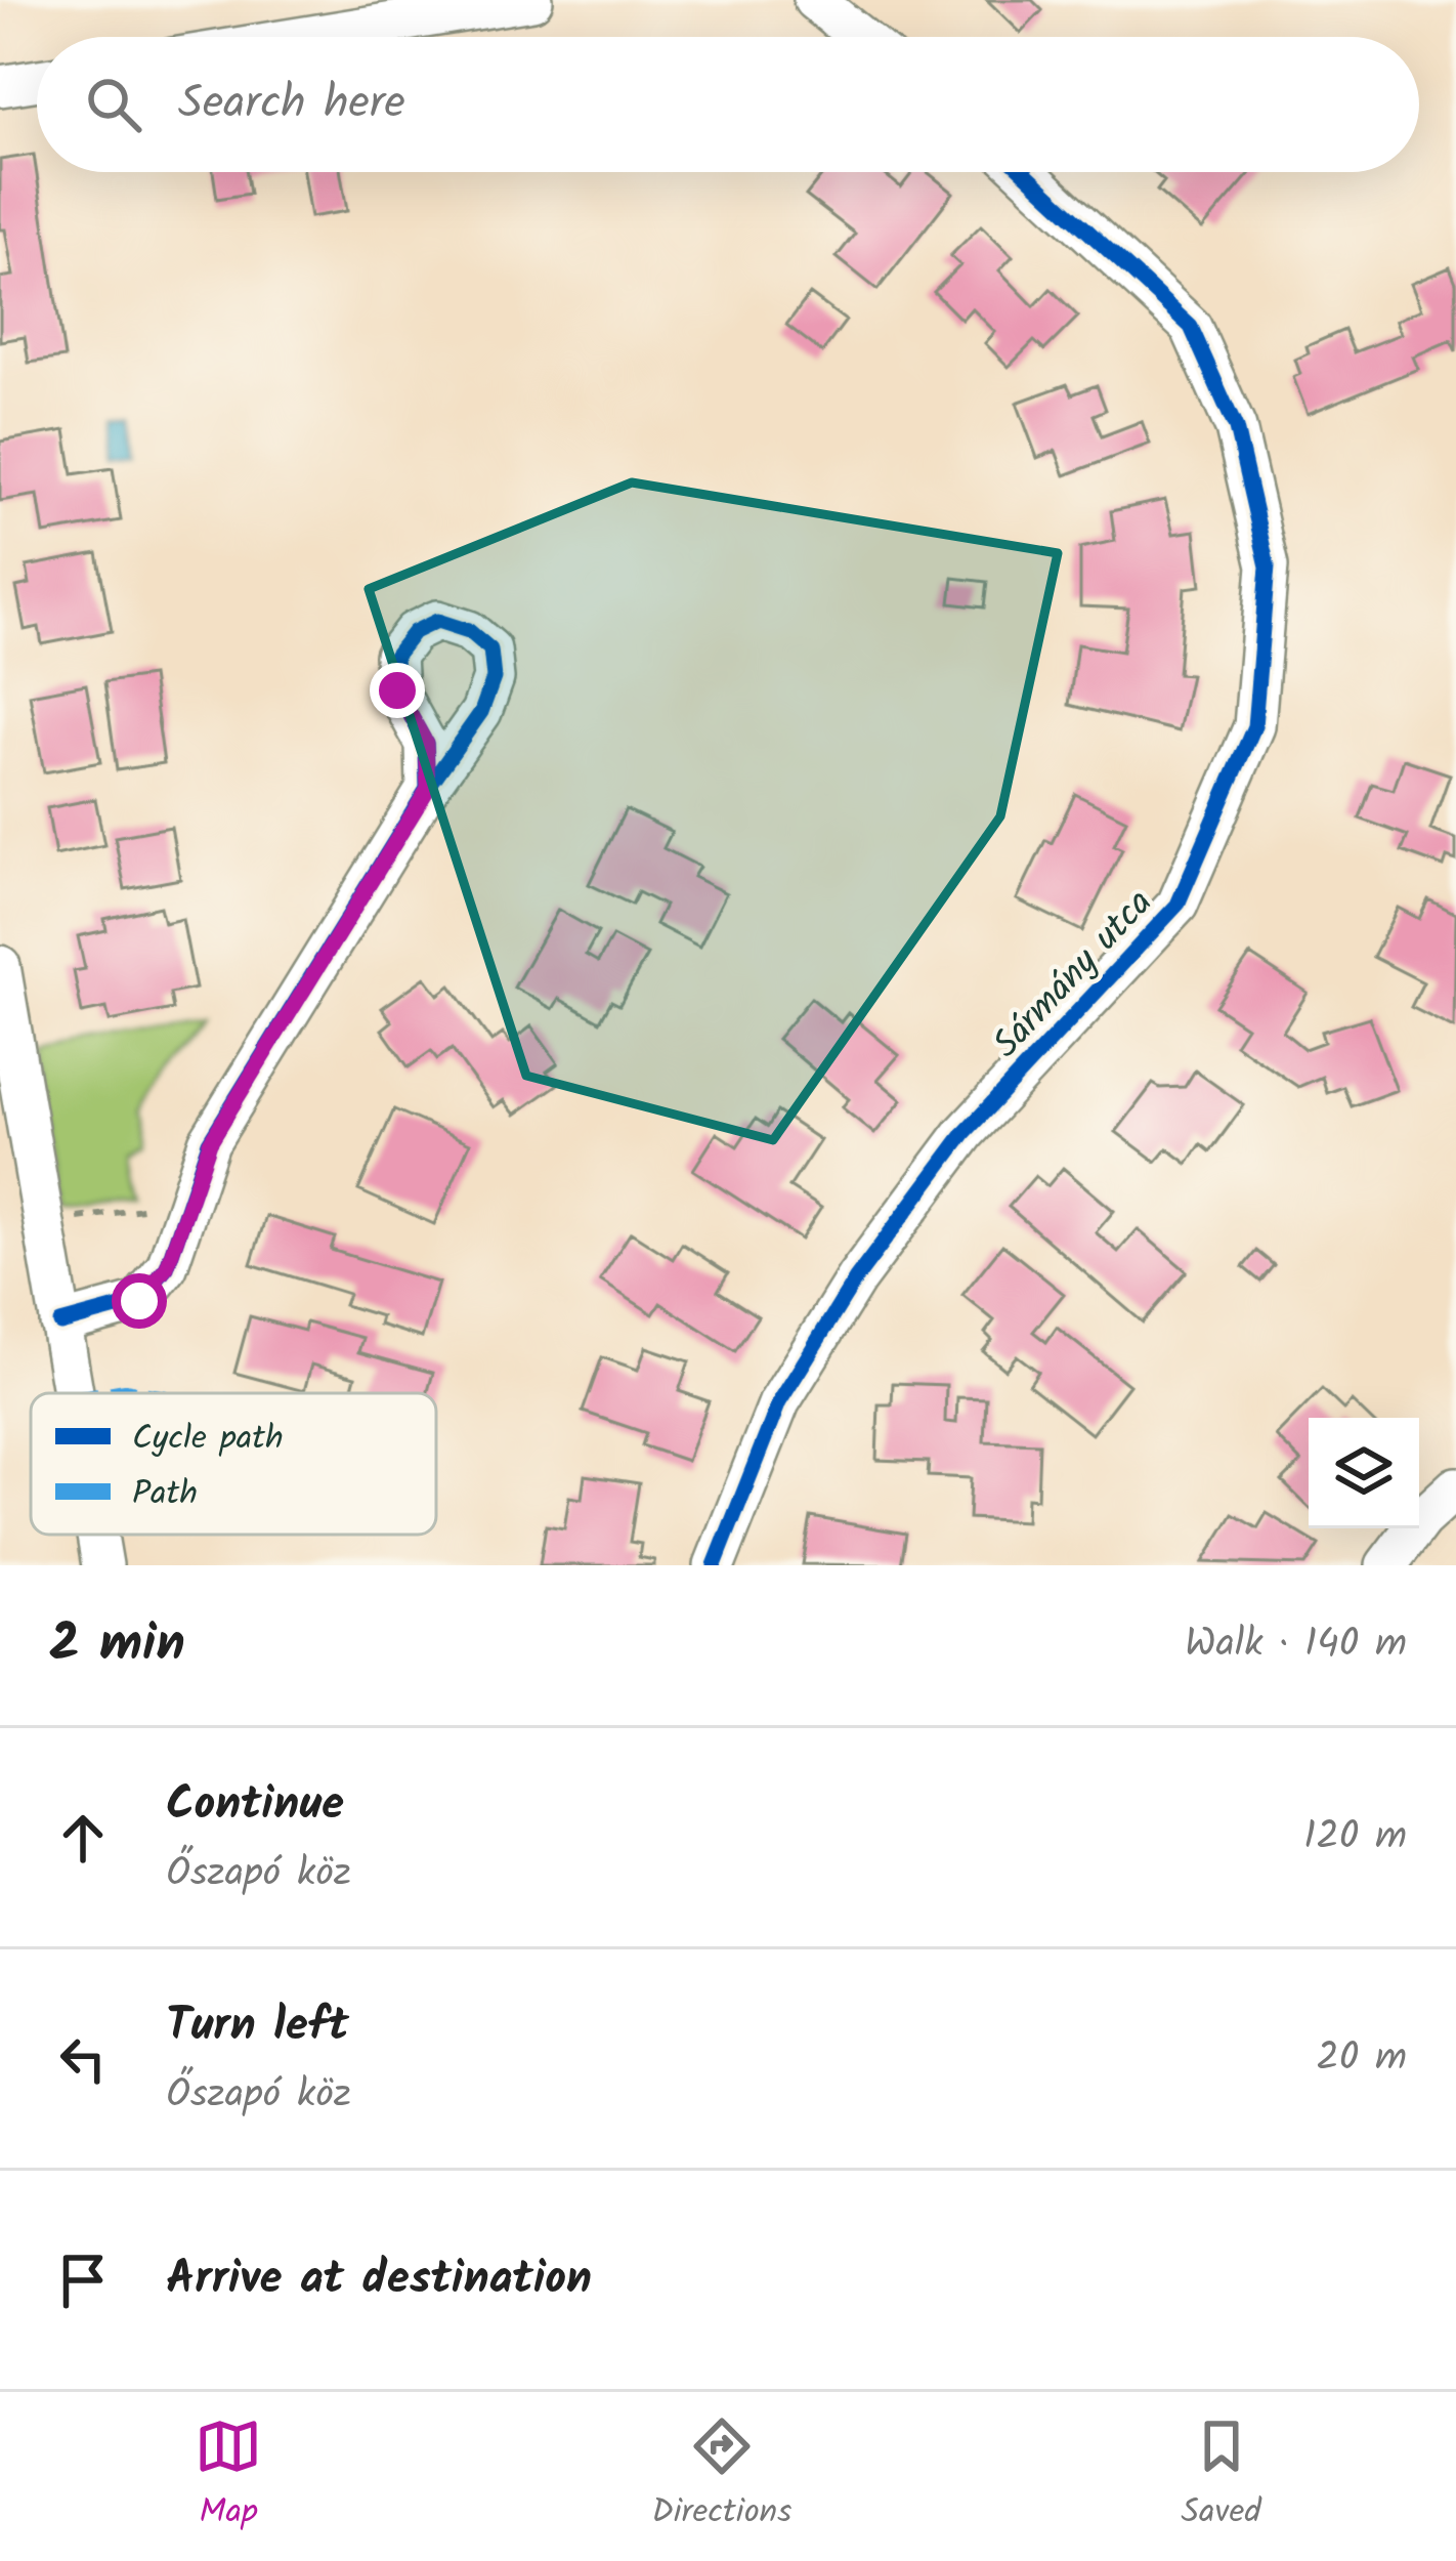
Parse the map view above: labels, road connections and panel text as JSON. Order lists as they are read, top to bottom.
{
  "streets": {
    "street": ["Sármány utca"]
  },
  "legend": ["Cycle path", "Path"],
  "page": {
    "search": "Search here",
    "heading": ["2 min", "Walk · 140 m"],
    "list": [
      ["Continue", "Őszapó köz", "120 m"],
      ["Turn left", "Őszapó köz", "20 m"],
      "Arrive at destination"
    ],
    "nav": ["Map", "Directions", "Saved"]
  }
}
